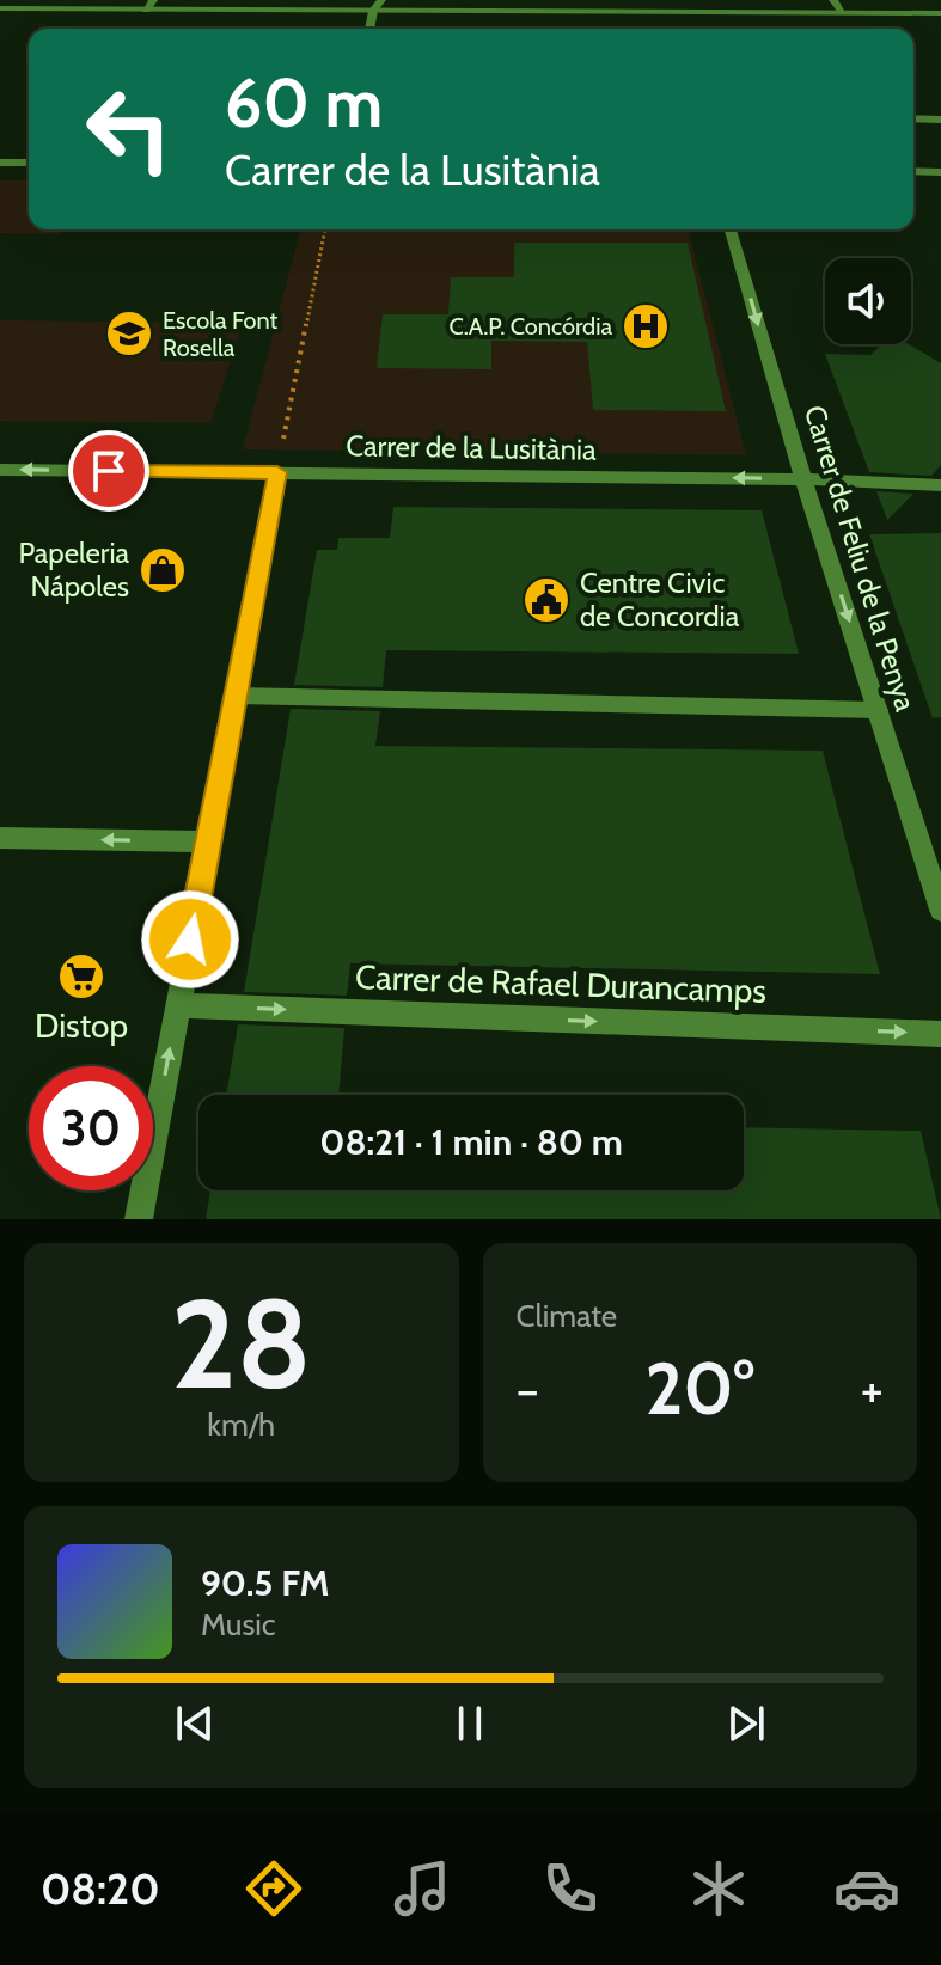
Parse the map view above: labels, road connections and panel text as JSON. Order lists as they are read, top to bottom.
{
  "streets": {
    "street": ["Carrer de la Lusitània", "Carrer de Feliu de la Penya", "Carrer de Rafael Durancamps"]
  },
  "crossings": [
    ["Carrer de la Lusitània", "Carrer de Feliu de la Penya"]
  ],
  "one_way": ["Carrer de la Lusitània", "Carrer de Feliu de la Penya", "Carrer de Rafael Durancamps"],
  "places": {
    "hospital": ["C.A.P. Concórdia"],
    "school or university": ["Escola Font Rosella"],
    "shop": ["Papeleria Nápoles"],
    "public building": ["Centre Civic de Concordia"],
    "supermarket": ["Distop"]
  },
  "page": {
    "turn": ["60 m", "Carrer de la Lusitània"],
    "limit": "30",
    "trip": "08:21 · 1 min · 80 m",
    "tile": [
      ["28", "km/h"],
      "Climate"
    ],
    "heat": ["−", "20°", "+"],
    "song": ["90.5 FM", "Music"],
    "tabs": "08:20"
  }
}
